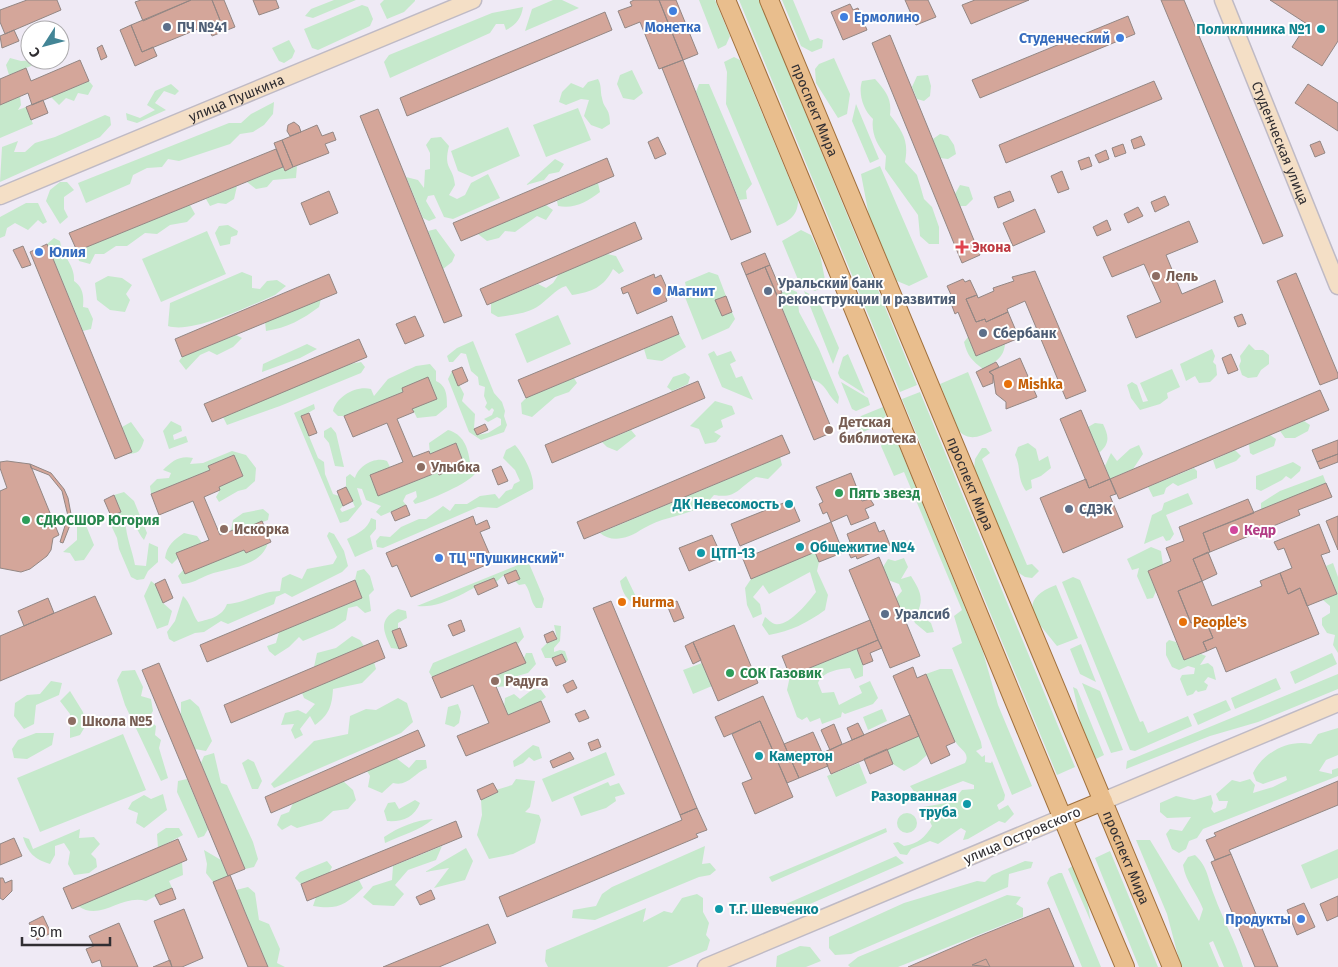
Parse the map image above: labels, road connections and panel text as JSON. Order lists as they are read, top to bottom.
{
  "streets": {
    "main road": ["проспект Мира", "улица Островского"],
    "street": ["улица Пушкина", "Студенческая улица"]
  },
  "crossings": [
    ["проспект Мира", "улица Островского"]
  ],
  "places": {
    "other": [
      "Монетка",
      "Ермолино",
      "ПЧ №41",
      "Поликлиника №1",
      "Студенческий",
      "Юлия",
      "Лель",
      "Магнит",
      "Уральский банк реконструкции и развития",
      "Сбербанк",
      "Mishka",
      "Детская библиотека",
      "Улыбка",
      "Пять звезд",
      "ДК Невесомость",
      "СДЭК",
      "СДЮСШОР Югория",
      "Искорка",
      "Кедр",
      "Общежитие №4",
      "ЦТП-13",
      "ТЦ \"Пушкинский\"",
      "Hurma",
      "Уралсиб",
      "People's",
      "СОК Газовик",
      "Радуга",
      "Школа №5",
      "Камертон",
      "Разорванная труба",
      "Т.Г. Шевченко",
      "Продукты"
    ],
    "health": ["Экона"]
  },
  "scale_bar": "50 m",
  "north": "bottom left"
}
